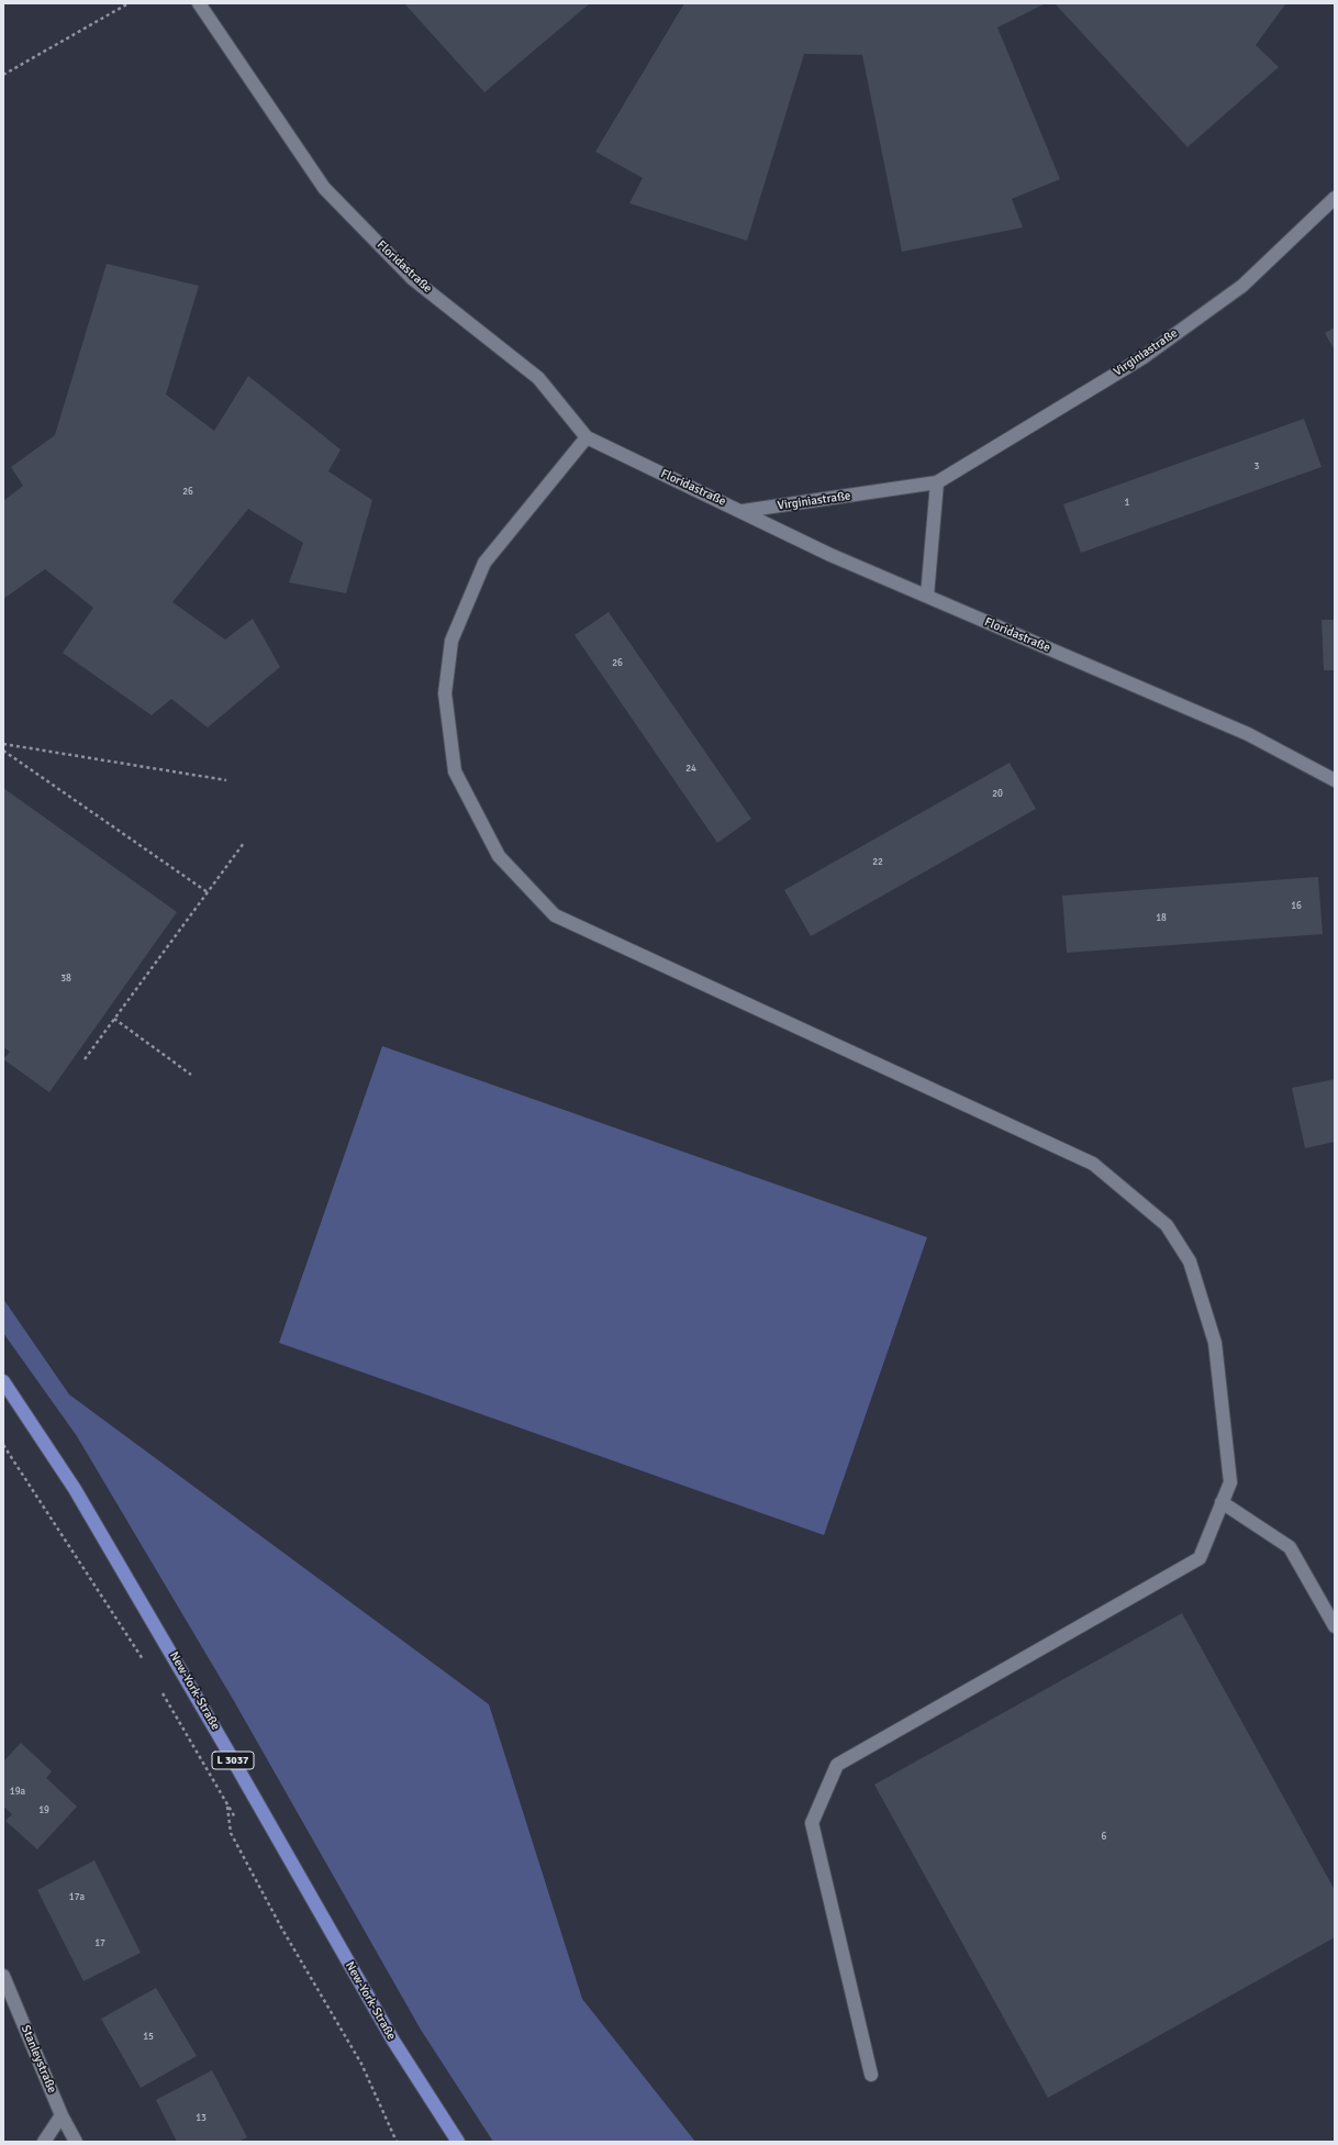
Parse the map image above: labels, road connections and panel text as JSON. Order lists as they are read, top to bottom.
{
  "streets": {
    "main road": ["New-York-Straße", "L 3037"],
    "street": ["Floridastraße", "Virginiastraße", "Stanleystraße"]
  },
  "crossings": [
    ["Floridastraße", "Virginiastraße"]
  ],
  "house_numbers": [
    "3",
    "26",
    "1",
    "26",
    "24",
    "20",
    "22",
    "16",
    "18",
    "38",
    "19a",
    "19",
    "6",
    "17a",
    "17",
    "15",
    "13"
  ]
}
